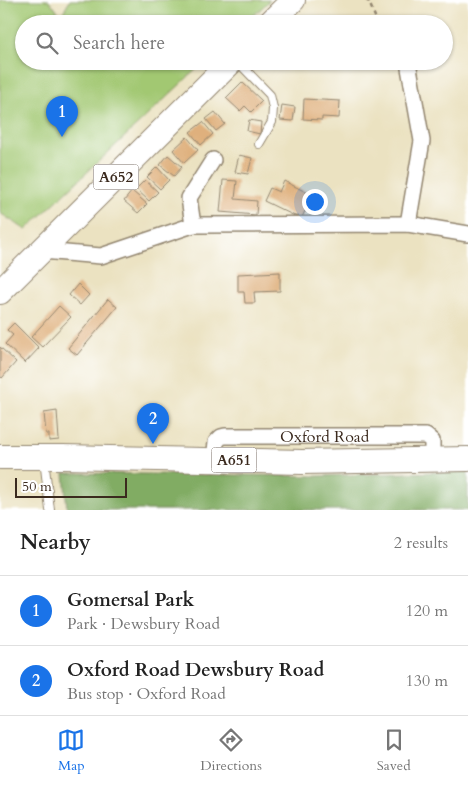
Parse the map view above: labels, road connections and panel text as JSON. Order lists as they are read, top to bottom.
{
  "streets": {
    "main road": ["A652", "Oxford Road", "A651"]
  },
  "scale_bar": "50 m",
  "page": {
    "search": "Search here",
    "pins": ["1", "2"],
    "scale": "50 m",
    "heading": ["Nearby", "2 results"],
    "list": [
      {
        "mark": "1",
        "name": "Gomersal Park",
        "note": "Park · Dewsbury Road",
        "value": "120 m"
      },
      {
        "mark": "2",
        "name": "Oxford Road Dewsbury Road",
        "note": "Bus stop · Oxford Road",
        "value": "130 m"
      }
    ],
    "nav": ["Map", "Directions", "Saved"]
  }
}
